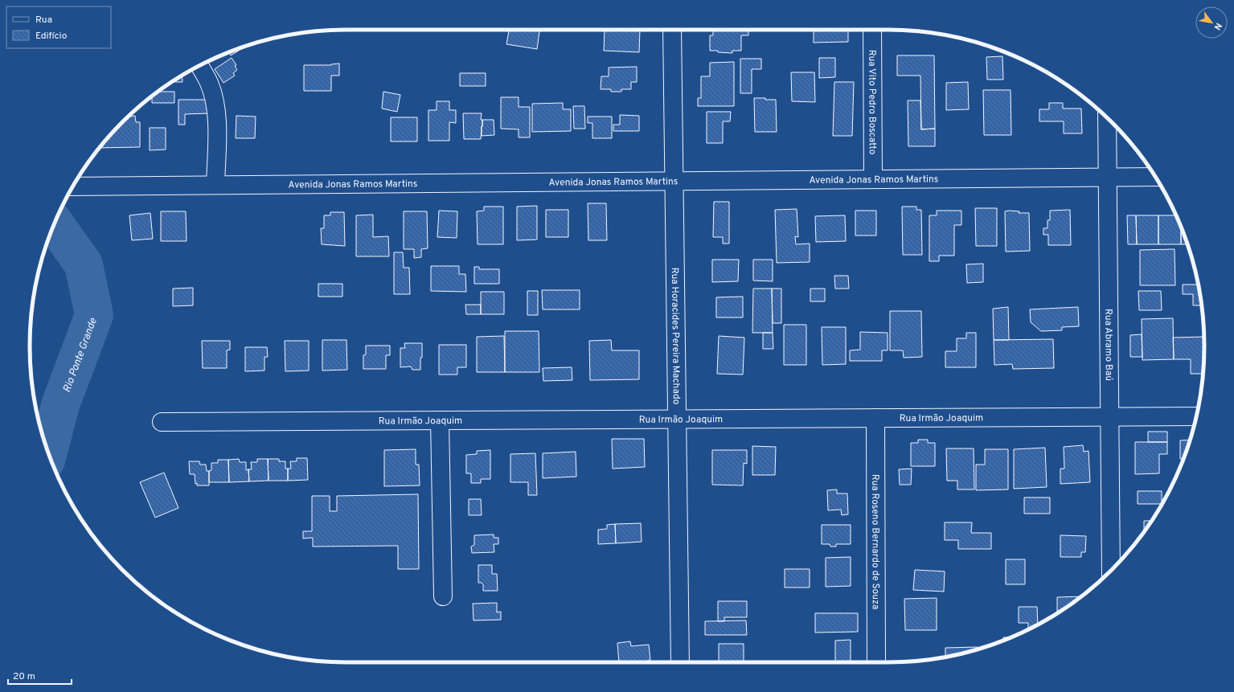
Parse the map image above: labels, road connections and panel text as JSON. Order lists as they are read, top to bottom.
{
  "streets": {
    "street": [
      "Rua Vito Pedro Boscatto",
      "Avenida Jonas Ramos Martins",
      "Rua Horacides Pereira Machado",
      "Rua Abramo Baú",
      "Rua Irmão Joaquim",
      "Rua Roseno Bernardo de Souza"
    ]
  },
  "crossings": [
    ["Rua Vito Pedro Boscatto", "Avenida Jonas Ramos Martins"],
    ["Avenida Jonas Ramos Martins", "Rua Horacides Pereira Machado"],
    ["Avenida Jonas Ramos Martins", "Rua Abramo Baú"],
    ["Rua Horacides Pereira Machado", "Rua Irmão Joaquim"],
    ["Rua Abramo Baú", "Rua Irmão Joaquim"],
    ["Rua Irmão Joaquim", "Rua Roseno Bernardo de Souza"]
  ],
  "water": ["Rio Ponte Grande"],
  "legend": ["Rua", "Edifício"],
  "scale_bar": "20 m",
  "north": "bottom right"
}
